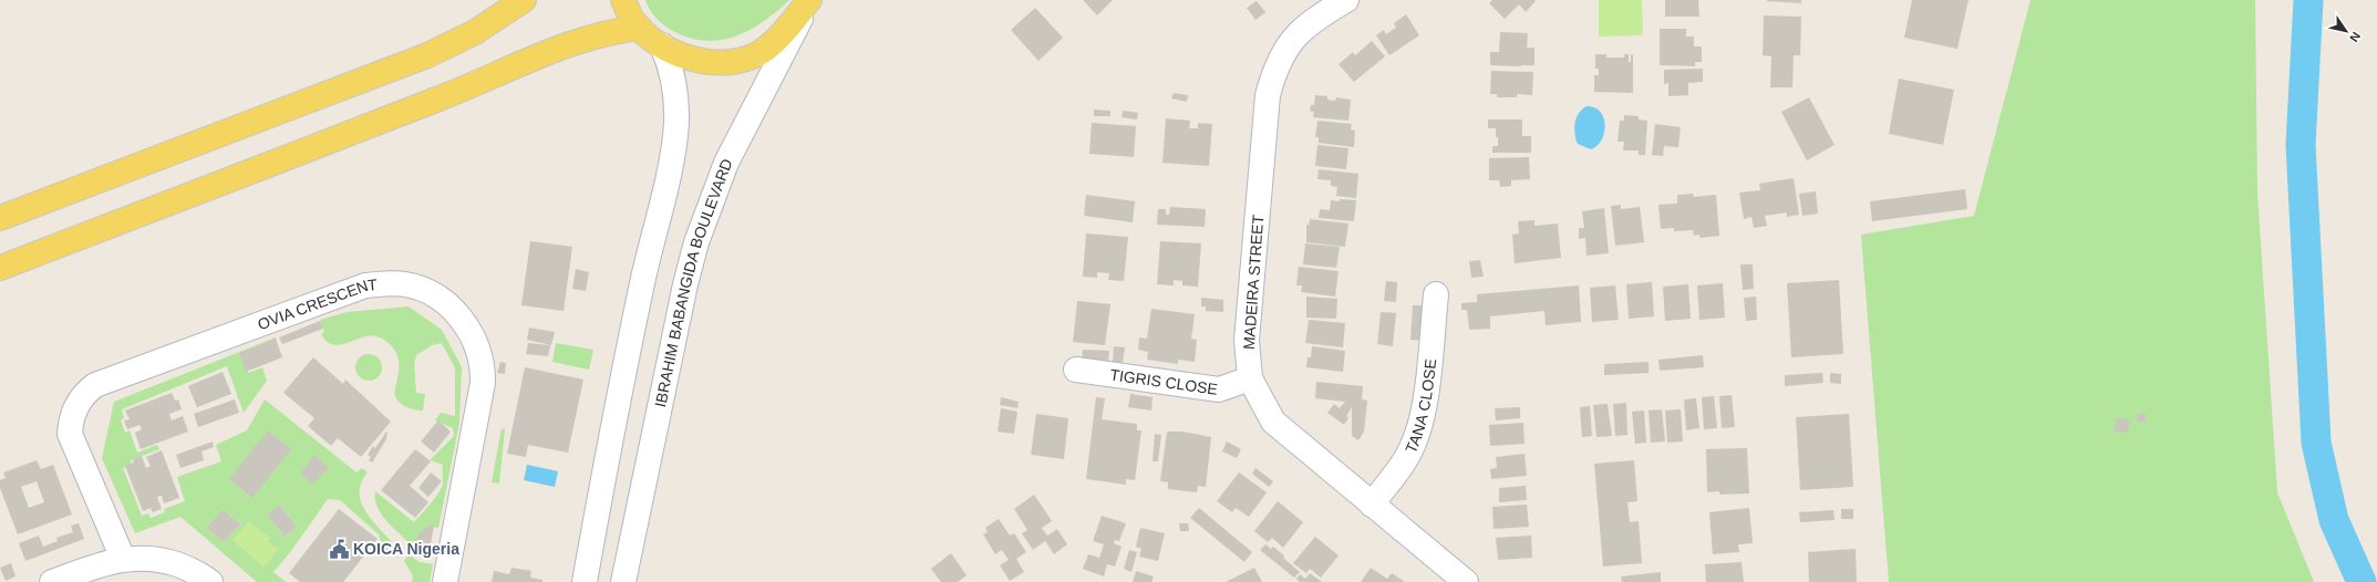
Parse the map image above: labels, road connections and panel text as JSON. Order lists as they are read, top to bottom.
{
  "streets": {
    "street": [
      "MADEIRA STREET",
      "IBRAHIM BABANGIDA BOULEVARD",
      "OVIA CRESCENT",
      "TIGRIS CLOSE",
      "TANA CLOSE"
    ]
  },
  "crossings": [
    ["MADEIRA STREET", "TIGRIS CLOSE"],
    ["MADEIRA STREET", "TANA CLOSE"]
  ],
  "places": {
    "public building": ["KOICA Nigeria"]
  },
  "north": "bottom right"
}
